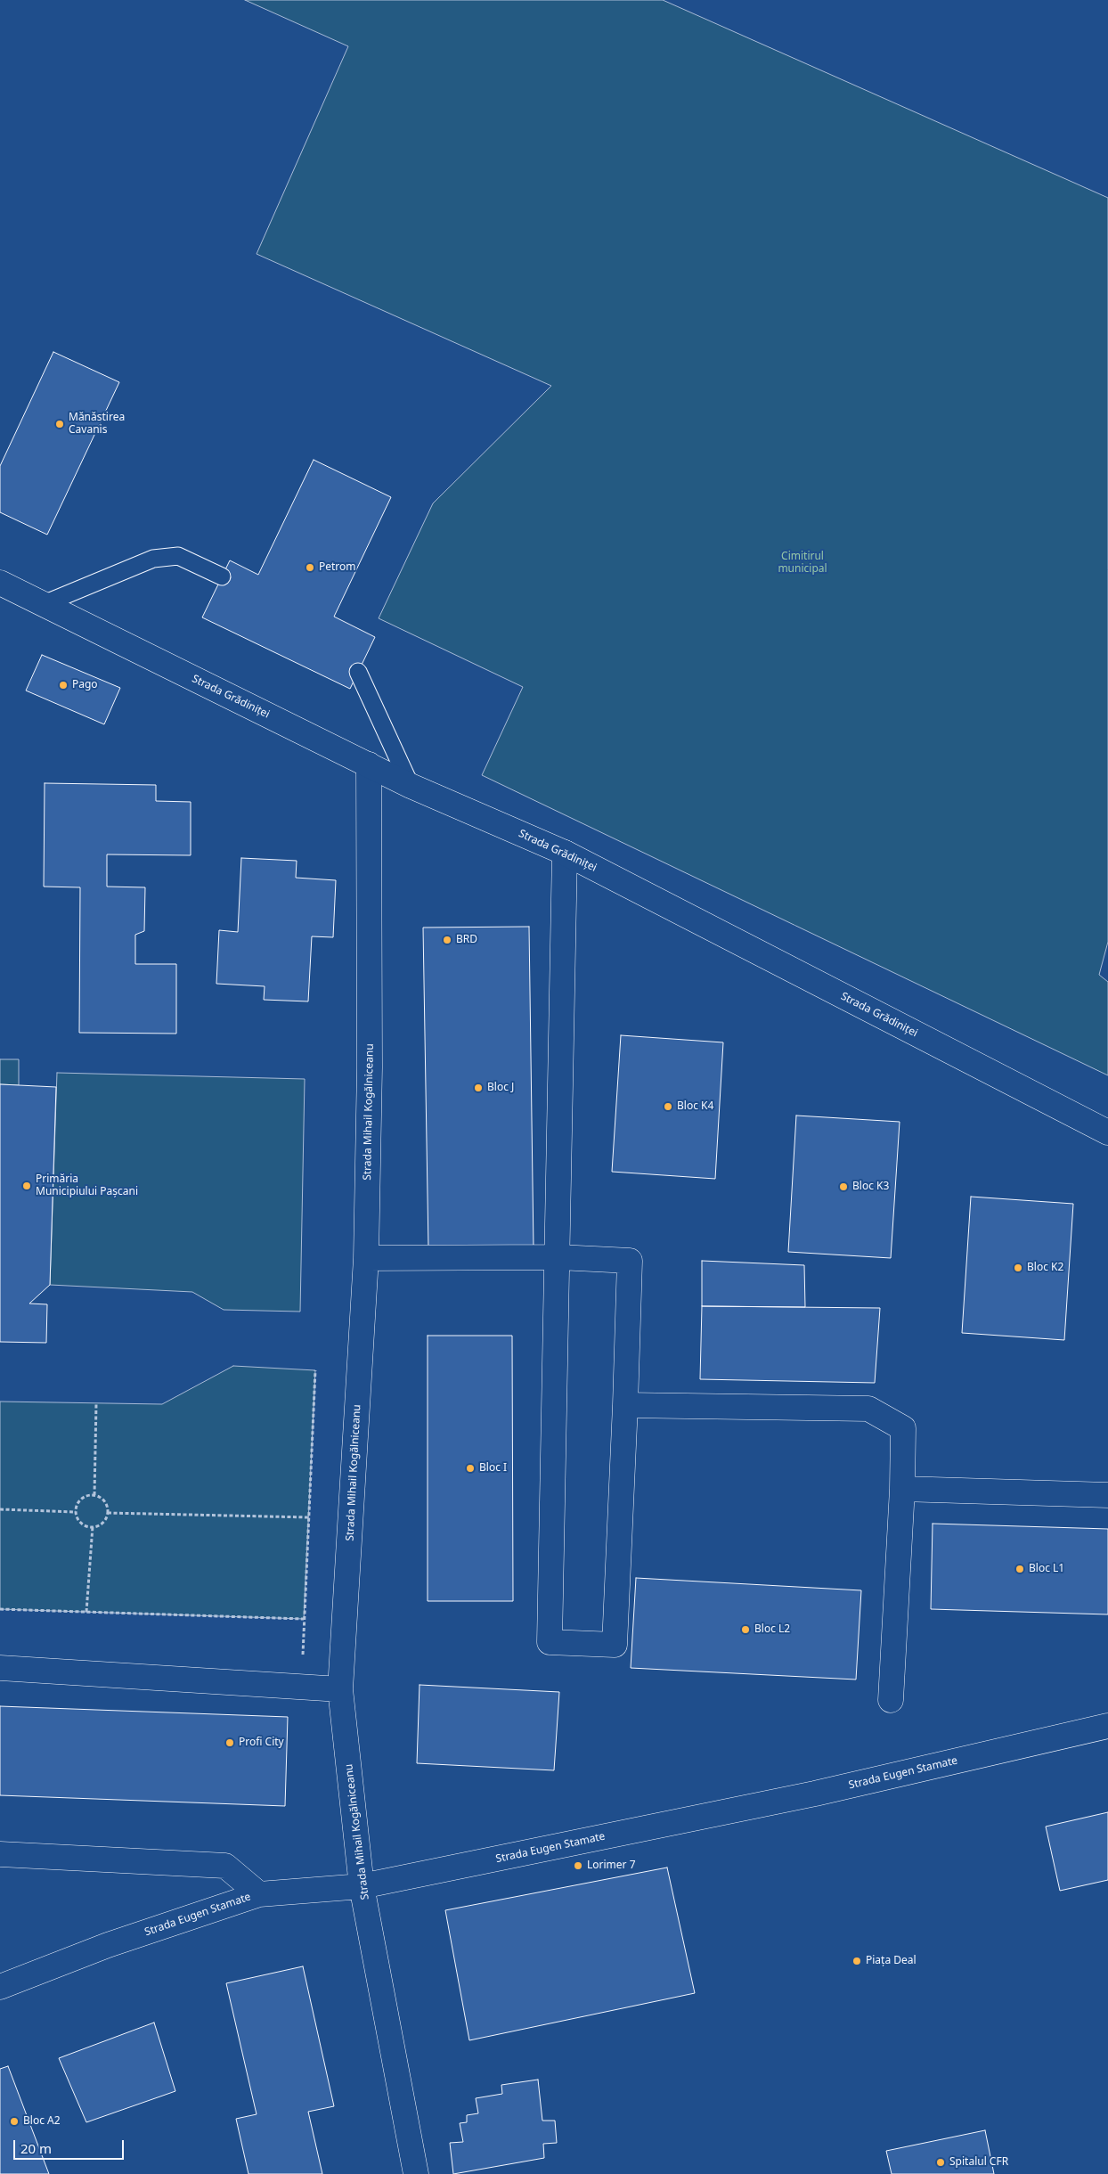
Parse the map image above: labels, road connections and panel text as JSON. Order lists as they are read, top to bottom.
{
  "streets": {
    "street": ["Strada Grădiniței", "Strada Mihail Kogălniceanu", "Strada Eugen Stamate"]
  },
  "crossings": [
    ["Strada Grădiniței", "Strada Mihail Kogălniceanu"],
    ["Strada Mihail Kogălniceanu", "Strada Eugen Stamate"]
  ],
  "parks": ["Cimitirul municipal"],
  "places": [
    "Mănăstirea Cavanis",
    "Petrom",
    "Pago",
    "BRD",
    "Bloc J",
    "Bloc K4",
    "Primăria Municipiului Pașcani",
    "Bloc K3",
    "Bloc K2",
    "Bloc I",
    "Bloc L1",
    "Bloc L2",
    "Profi City",
    "Lorimer 7",
    "Piața Deal",
    "Bloc A2",
    "Spitalul CFR"
  ],
  "scale_bar": "20 m"
}
